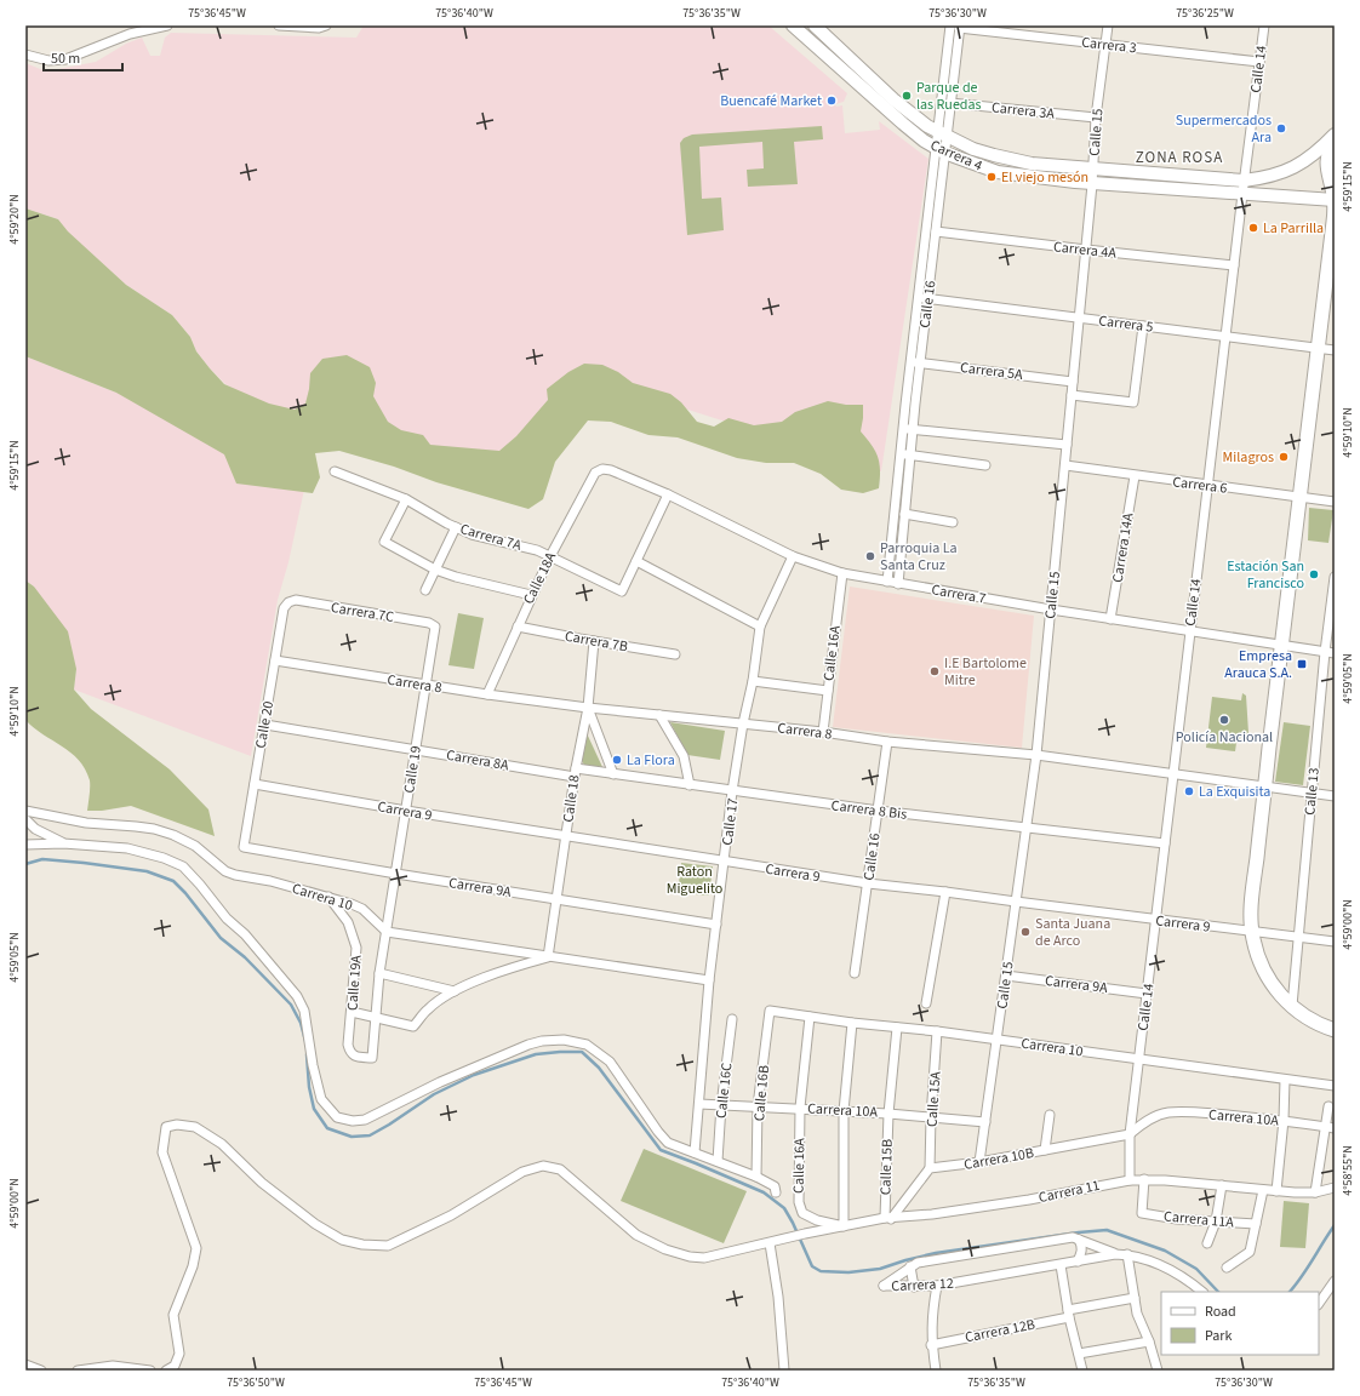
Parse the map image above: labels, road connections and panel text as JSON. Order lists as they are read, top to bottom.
{
  "streets": {
    "main road": ["Carrera 4"],
    "street": [
      "Carrera 3",
      "Calle 14",
      "Carrera 3A",
      "Calle 15",
      "Carrera 4A",
      "Calle 16",
      "Carrera 5",
      "Carrera 5A",
      "Carrera 6",
      "Carrera 7A",
      "Carrera 14A",
      "Calle 18A",
      "Carrera 7",
      "Carrera 7C",
      "Carrera 7B",
      "Calle 16A",
      "Carrera 8",
      "Calle 20",
      "Carrera 8A",
      "Calle 19",
      "Calle 13",
      "Calle 18",
      "Carrera 8 Bis",
      "Carrera 9",
      "Calle 17",
      "Carrera 9A",
      "Carrera 10",
      "Calle 19A",
      "Calle 16C",
      "Calle 16B",
      "Calle 15A",
      "Carrera 10A",
      "Carrera 10B",
      "Calle 15B",
      "Carrera 11",
      "Carrera 11A",
      "Carrera 12",
      "Carrera 12B"
    ]
  },
  "crossings": [
    ["Carrera 3", "Calle 14"],
    ["Carrera 3", "Calle 15"],
    ["Carrera 3", "Calle 16"],
    ["Calle 14", "Carrera 4"],
    ["Calle 14", "Carrera 4A"],
    ["Calle 14", "Carrera 5"],
    ["Calle 14", "Carrera 6"],
    ["Calle 14", "Carrera 7"],
    ["Calle 14", "Carrera 8"],
    ["Calle 14", "Carrera 8 Bis"],
    ["Calle 14", "Carrera 9"],
    ["Calle 14", "Carrera 9A"],
    ["Calle 14", "Carrera 10"],
    ["Calle 14", "Carrera 10A"],
    ["Calle 14", "Carrera 10B"],
    ["Calle 14", "Carrera 11"],
    ["Carrera 3A", "Calle 15"],
    ["Carrera 3A", "Calle 16"],
    ["Calle 15", "Carrera 4"],
    ["Calle 15", "Carrera 4A"],
    ["Calle 15", "Carrera 5"],
    ["Calle 15", "Carrera 5A"],
    ["Calle 15", "Carrera 6"],
    ["Calle 15", "Carrera 7"],
    ["Calle 15", "Carrera 8"],
    ["Calle 15", "Carrera 8 Bis"],
    ["Calle 15", "Carrera 9"],
    ["Calle 15", "Carrera 9A"],
    ["Calle 15", "Carrera 10"],
    ["Calle 15", "Carrera 10A"],
    ["Calle 15", "Carrera 10B"],
    ["Carrera 4", "Calle 16"],
    ["Carrera 4A", "Calle 16"],
    ["Calle 16", "Carrera 5"],
    ["Calle 16", "Carrera 5A"],
    ["Calle 16", "Carrera 7"],
    ["Calle 16", "Carrera 8"],
    ["Calle 16", "Carrera 8 Bis"],
    ["Calle 16", "Carrera 9"],
    ["Carrera 6", "Carrera 14A"],
    ["Carrera 7A", "Calle 18A"],
    ["Carrera 14A", "Carrera 7"],
    ["Calle 18A", "Carrera 7"],
    ["Calle 18A", "Carrera 7B"],
    ["Calle 18A", "Carrera 8"],
    ["Carrera 7", "Calle 16A"],
    ["Carrera 7", "Calle 13"],
    ["Carrera 7", "Calle 17"],
    ["Carrera 7C", "Calle 20"],
    ["Carrera 7C", "Calle 19"],
    ["Carrera 7B", "Calle 18"],
    ["Calle 16A", "Carrera 8"],
    ["Calle 16A", "Carrera 10"],
    ["Calle 16A", "Carrera 10A"],
    ["Calle 16A", "Carrera 11"],
    ["Carrera 8", "Calle 20"],
    ["Carrera 8", "Calle 19"],
    ["Carrera 8", "Calle 13"],
    ["Carrera 8", "Calle 18"],
    ["Carrera 8", "Calle 17"],
    ["Calle 20", "Carrera 8A"],
    ["Calle 20", "Carrera 9"],
    ["Calle 20", "Carrera 9A"],
    ["Carrera 8A", "Calle 19"],
    ["Carrera 8A", "Calle 18"],
    ["Carrera 8A", "Carrera 8 Bis"],
    ["Calle 19", "Carrera 9"],
    ["Calle 19", "Carrera 9A"],
    ["Calle 19", "Carrera 10"],
    ["Calle 19", "Calle 19A"],
    ["Calle 13", "Carrera 9"],
    ["Calle 18", "Carrera 8 Bis"],
    ["Calle 18", "Carrera 9"],
    ["Calle 18", "Carrera 9A"],
    ["Carrera 8 Bis", "Calle 17"],
    ["Carrera 9", "Calle 17"],
    ["Calle 17", "Carrera 9A"],
    ["Calle 17", "Carrera 10A"],
    ["Carrera 10", "Calle 19A"],
    ["Carrera 10", "Calle 16B"],
    ["Carrera 10", "Calle 15A"],
    ["Carrera 10", "Calle 15B"],
    ["Calle 16C", "Carrera 10A"],
    ["Calle 16B", "Carrera 10A"],
    ["Calle 15A", "Carrera 10A"],
    ["Calle 15A", "Carrera 10B"],
    ["Carrera 10A", "Carrera 10B"],
    ["Carrera 10A", "Calle 15B"],
    ["Calle 15B", "Carrera 11"],
    ["Carrera 11", "Carrera 11A"]
  ],
  "districts": ["ZONA ROSA"],
  "parks": ["Raton Miguelito"],
  "places": {
    "other": [
      "Parque de las Ruedas",
      "Buencafé Market",
      "Supermercados Ara",
      "El viejo mesón",
      "La Parrilla",
      "Milagros",
      "Parroquia La Santa Cruz",
      "Estación San Francisco",
      "I.E Bartolome Mitre",
      "Policía Nacional",
      "La Flora",
      "La Exquisita",
      "Santa Juana de Arco"
    ],
    "transit": ["Empresa Arauca S.A."]
  },
  "legend": ["Road", "Park"],
  "scale_bar": "50 m",
  "coordinates": [
    "75°36'45\"W",
    "75°36'40\"W",
    "75°36'35\"W",
    "75°36'30\"W",
    "75°36'25\"W",
    "4°59'15\"N",
    "4°59'20\"N",
    "4°59'10\"N",
    "4°59'05\"N",
    "4°59'00\"N",
    "4°58'55\"N",
    "75°36'50\"W"
  ]
}
